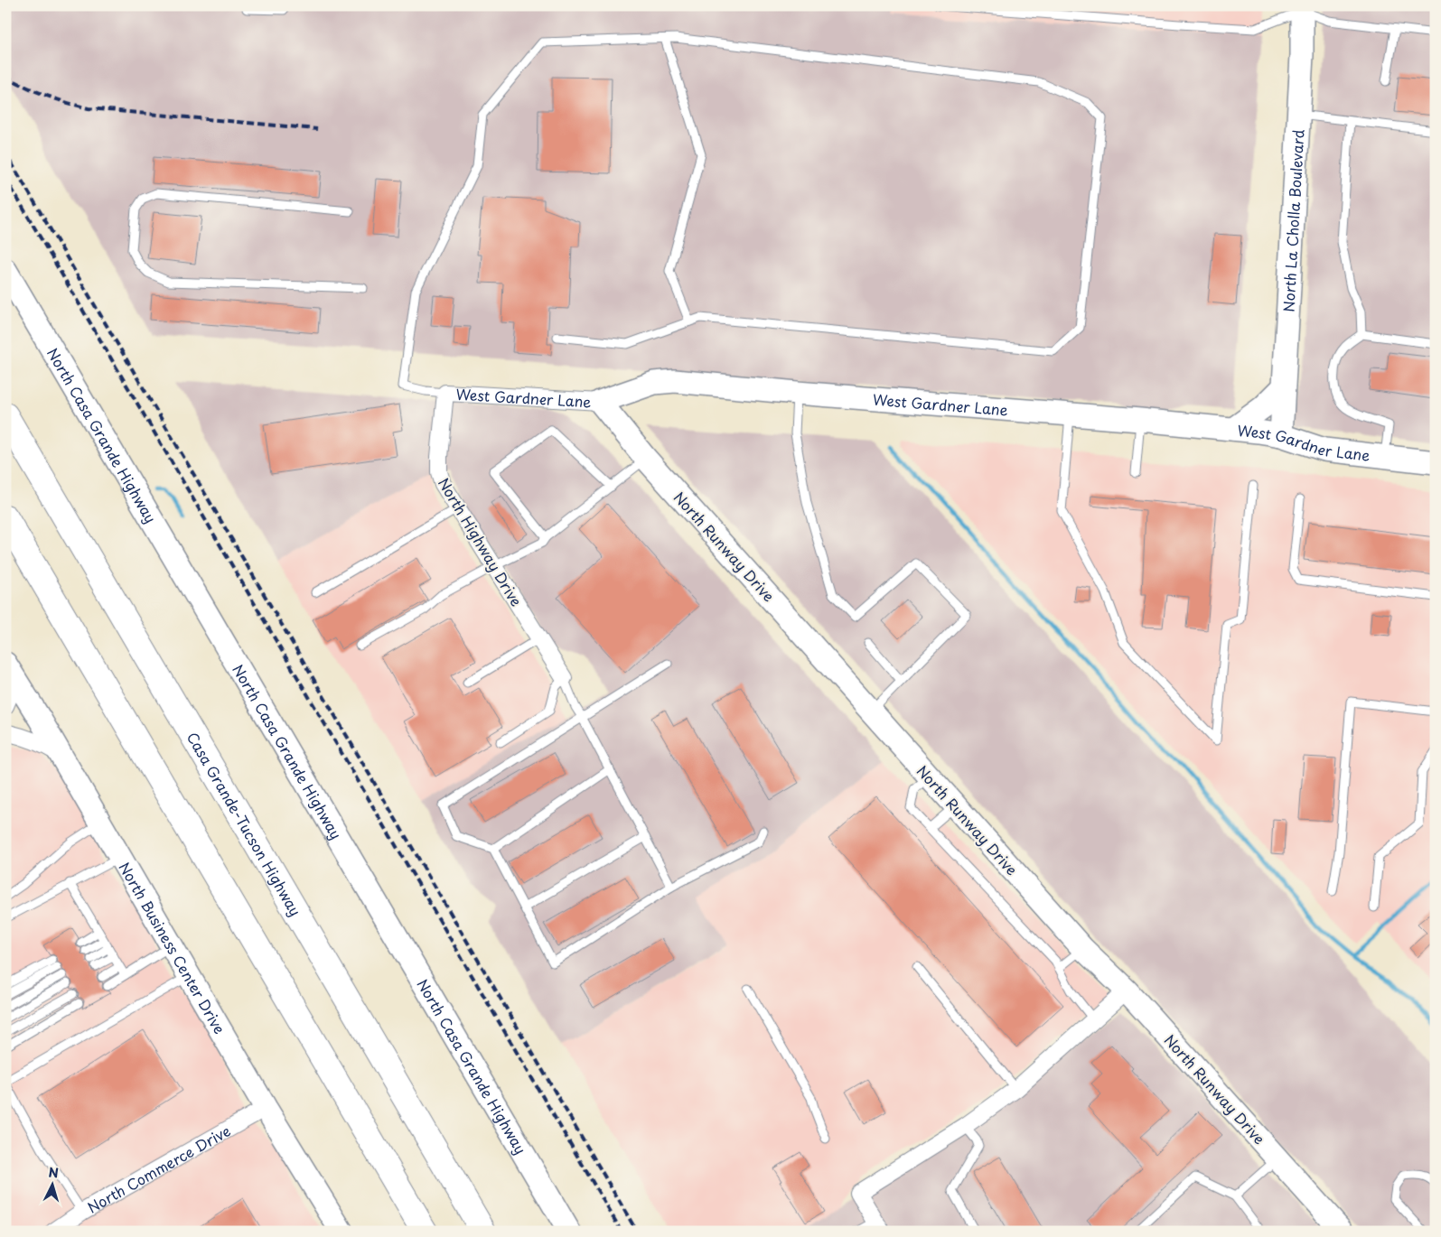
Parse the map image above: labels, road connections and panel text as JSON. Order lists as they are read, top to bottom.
{
  "streets": {
    "highway": ["Casa Grande-Tucson Highway"],
    "street": [
      "North La Cholla Boulevard",
      "West Gardner Lane",
      "North Casa Grande Highway",
      "North Highway Drive",
      "North Runway Drive",
      "North Business Center Drive",
      "North Commerce Drive"
    ]
  },
  "crossings": [
    ["North La Cholla Boulevard", "West Gardner Lane"],
    ["West Gardner Lane", "North Highway Drive"],
    ["West Gardner Lane", "North Runway Drive"],
    ["North Business Center Drive", "North Commerce Drive"]
  ],
  "north": "top"
}
